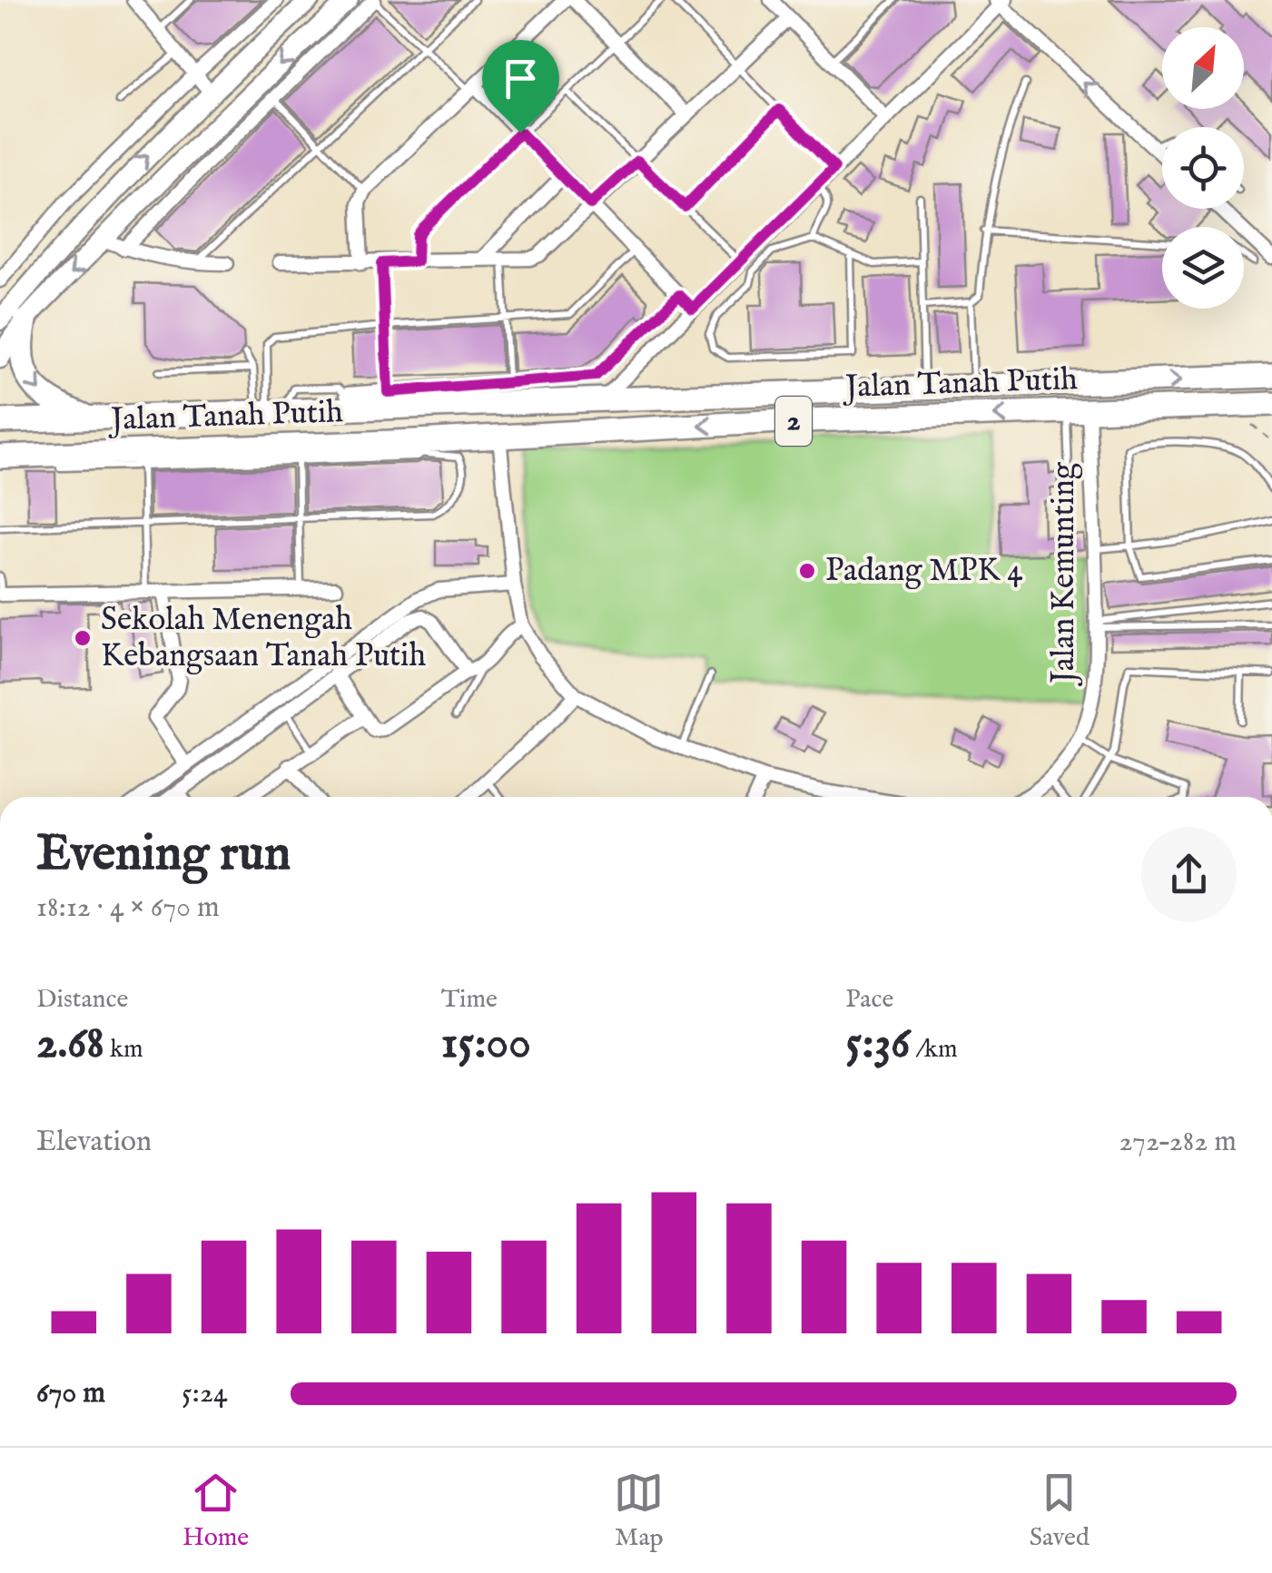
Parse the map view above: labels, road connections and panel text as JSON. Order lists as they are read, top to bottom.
{
  "streets": {
    "highway": ["Jalan Tanah Putih", "2"],
    "street": ["Jalan Kemunting"]
  },
  "crossings": [
    ["Jalan Tanah Putih", "Jalan Kemunting"]
  ],
  "places": ["Padang MPK 4", "Sekolah Menengah Kebangsaan Tanah Putih"],
  "north": "top right",
  "page": {
    "heading": ["Evening run", "18:12 · 4 × 670 m"],
    "stats": [
      ["Distance", "2.68 km"],
      ["Time", "15:00"],
      ["Pace", "5:36 /km"]
    ],
    "chart": ["Elevation", "272–282 m"],
    "list": [
      {
        "name": "670 m",
        "note": "5:24"
      }
    ],
    "tabs": ["Home", "Map", "Saved"]
  }
}
